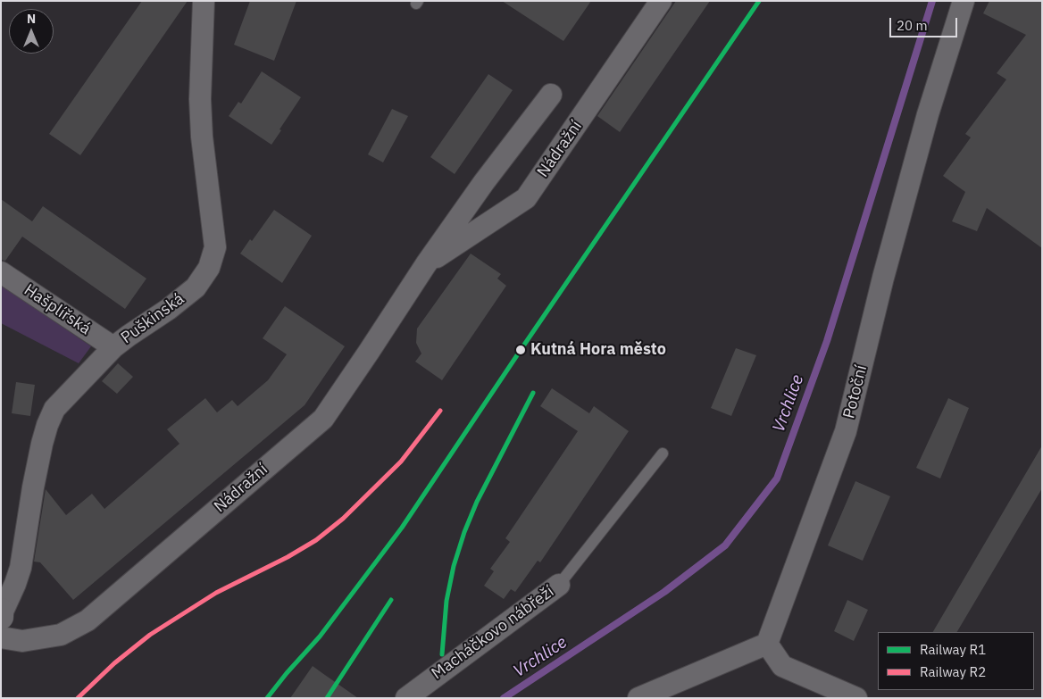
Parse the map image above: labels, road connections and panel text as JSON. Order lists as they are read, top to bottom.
{
  "streets": {
    "street": [
      "Nádražní",
      "Hašplířská",
      "Puškinská",
      "Potoční",
      "Macháčkovo nábřeží"
    ]
  },
  "crossings": [
    ["Hašplířská", "Puškinská"]
  ],
  "water": ["Vrchlice"],
  "places": ["Kutná Hora město"],
  "lines": ["rail line R1", "rail line R2"],
  "legend": ["Railway R1", "Railway R2"],
  "scale_bar": "20 m",
  "north": "top"
}
